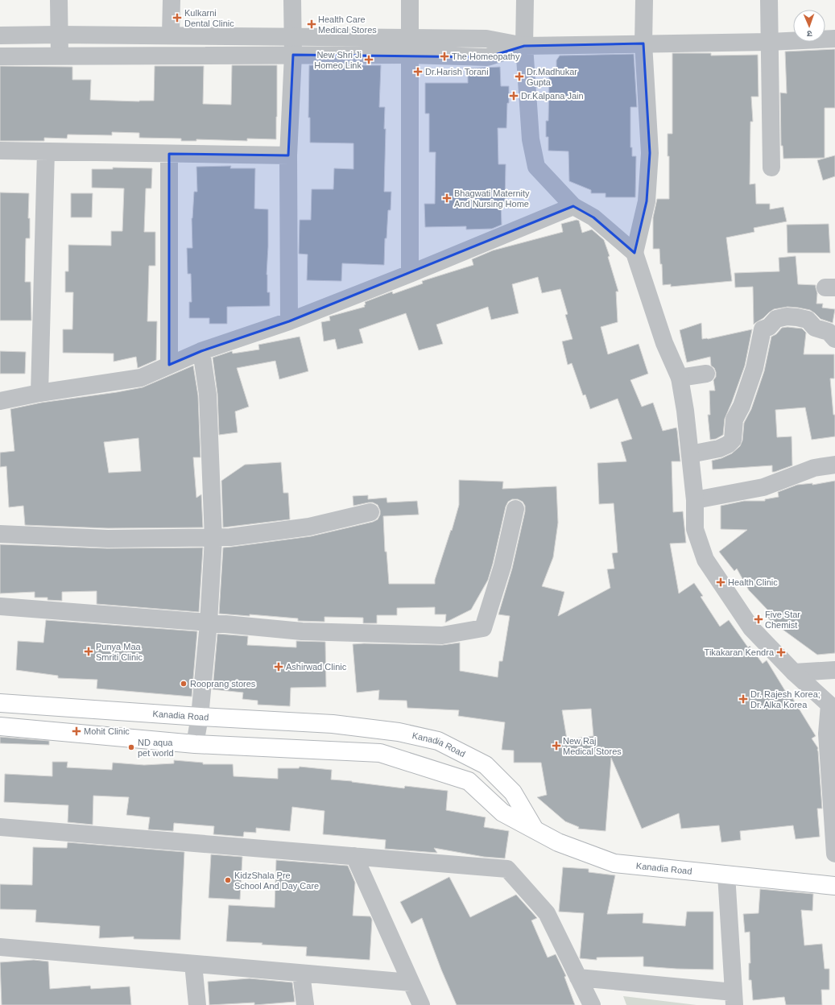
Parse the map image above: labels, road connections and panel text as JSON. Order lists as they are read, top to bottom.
{
  "streets": {
    "main road": ["Kanadia Road"]
  },
  "places": {
    "health": [
      "Kulkarni Dental Clinic",
      "Health Care Medical Stores",
      "The Homeopathy",
      "New Shri Ji Homeo Link",
      "Dr.Harish Torani",
      "Dr.Madhukar Gupta",
      "Dr.Kalpana Jain",
      "Bhagwati Maternity And Nursing Home",
      "Health Clinic",
      "Five Star Chemist",
      "Punya Maa Smriti Clinic",
      "Tikakaran Kendra",
      "Ashirwad Clinic",
      "Dr. Rajesh Korea; Dr. Alka Korea",
      "Mohit Clinic",
      "New Raj Medical Stores"
    ],
    "other": ["Rooprang stores", "ND aqua pet world", "KidzShala Pre School And Day Care"]
  },
  "north": "bottom"
}
